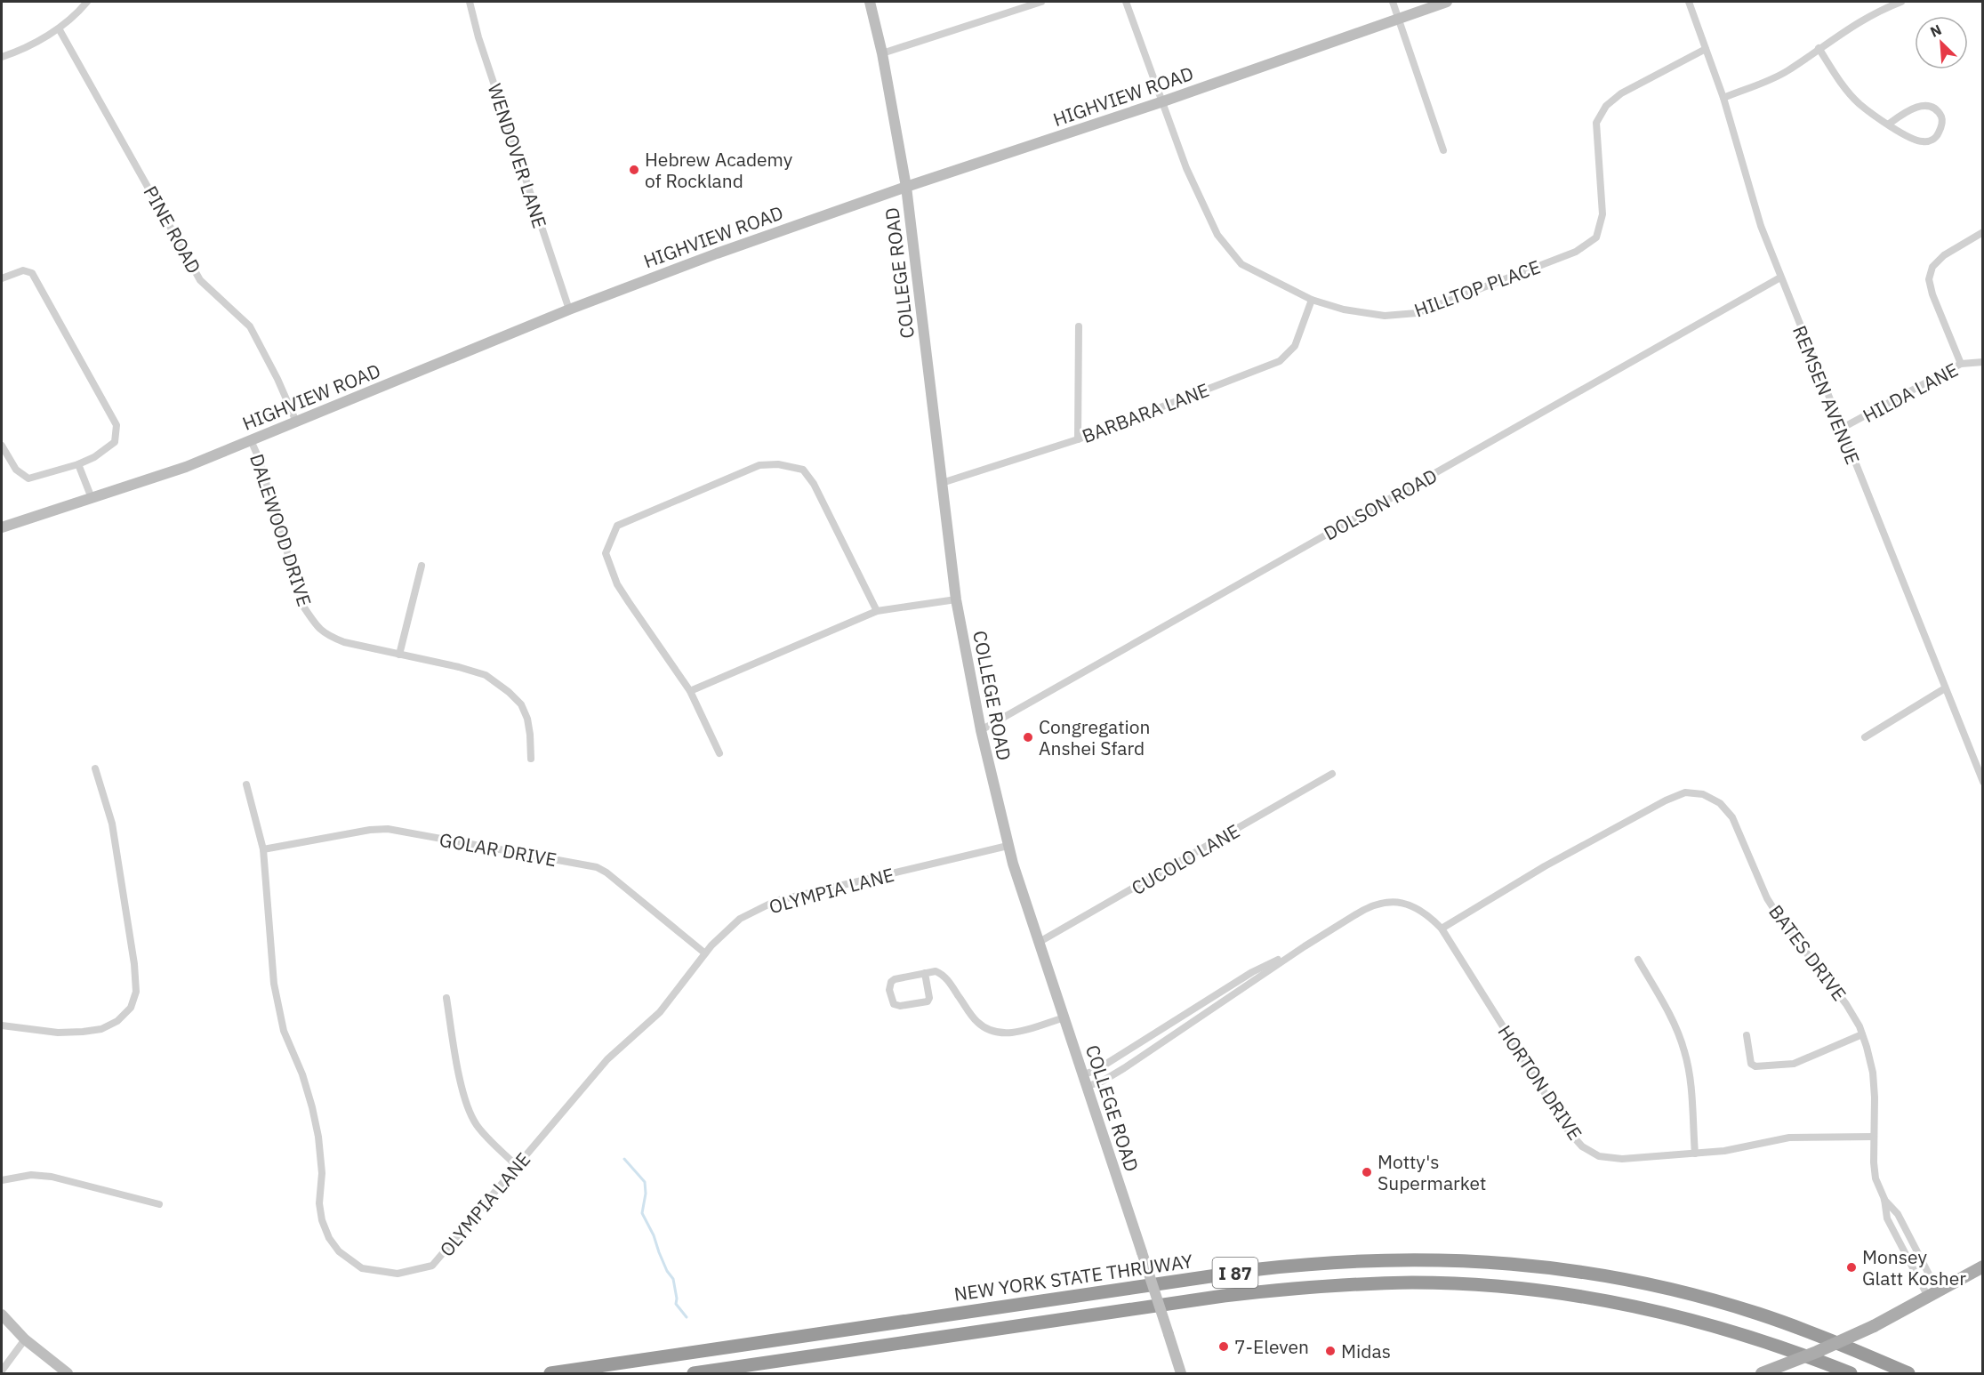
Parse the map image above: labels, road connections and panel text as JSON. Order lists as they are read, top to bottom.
{
  "streets": {
    "highway": ["I 87", "NEW YORK STATE THRUWAY"],
    "street": [
      "HIGHVIEW ROAD",
      "WENDOVER LANE",
      "PINE ROAD",
      "COLLEGE ROAD",
      "HILLTOP PLACE",
      "HILDA LANE",
      "REMSEN AVENUE",
      "BARBARA LANE",
      "DOLSON ROAD",
      "DALEWOOD DRIVE",
      "GOLAR DRIVE",
      "CUCOLO LANE",
      "OLYMPIA LANE",
      "BATES DRIVE",
      "HORTON DRIVE"
    ]
  },
  "crossings": [
    ["HIGHVIEW ROAD", "WENDOVER LANE"],
    ["HIGHVIEW ROAD", "PINE ROAD"],
    ["HIGHVIEW ROAD", "COLLEGE ROAD"],
    ["HIGHVIEW ROAD", "HILLTOP PLACE"],
    ["HIGHVIEW ROAD", "DALEWOOD DRIVE"],
    ["COLLEGE ROAD", "BARBARA LANE"],
    ["COLLEGE ROAD", "DOLSON ROAD"],
    ["COLLEGE ROAD", "CUCOLO LANE"],
    ["COLLEGE ROAD", "OLYMPIA LANE"],
    ["COLLEGE ROAD", "HORTON DRIVE"],
    ["HILLTOP PLACE", "REMSEN AVENUE"],
    ["HILLTOP PLACE", "BARBARA LANE"],
    ["HILDA LANE", "REMSEN AVENUE"],
    ["REMSEN AVENUE", "DOLSON ROAD"],
    ["GOLAR DRIVE", "OLYMPIA LANE"],
    ["BATES DRIVE", "HORTON DRIVE"]
  ],
  "places": [
    "Hebrew Academy of Rockland",
    "Congregation Anshei Sfard",
    "Motty's Supermarket",
    "Monsey Glatt Kosher",
    "7-Eleven",
    "Midas"
  ],
  "north": "top left"
}
